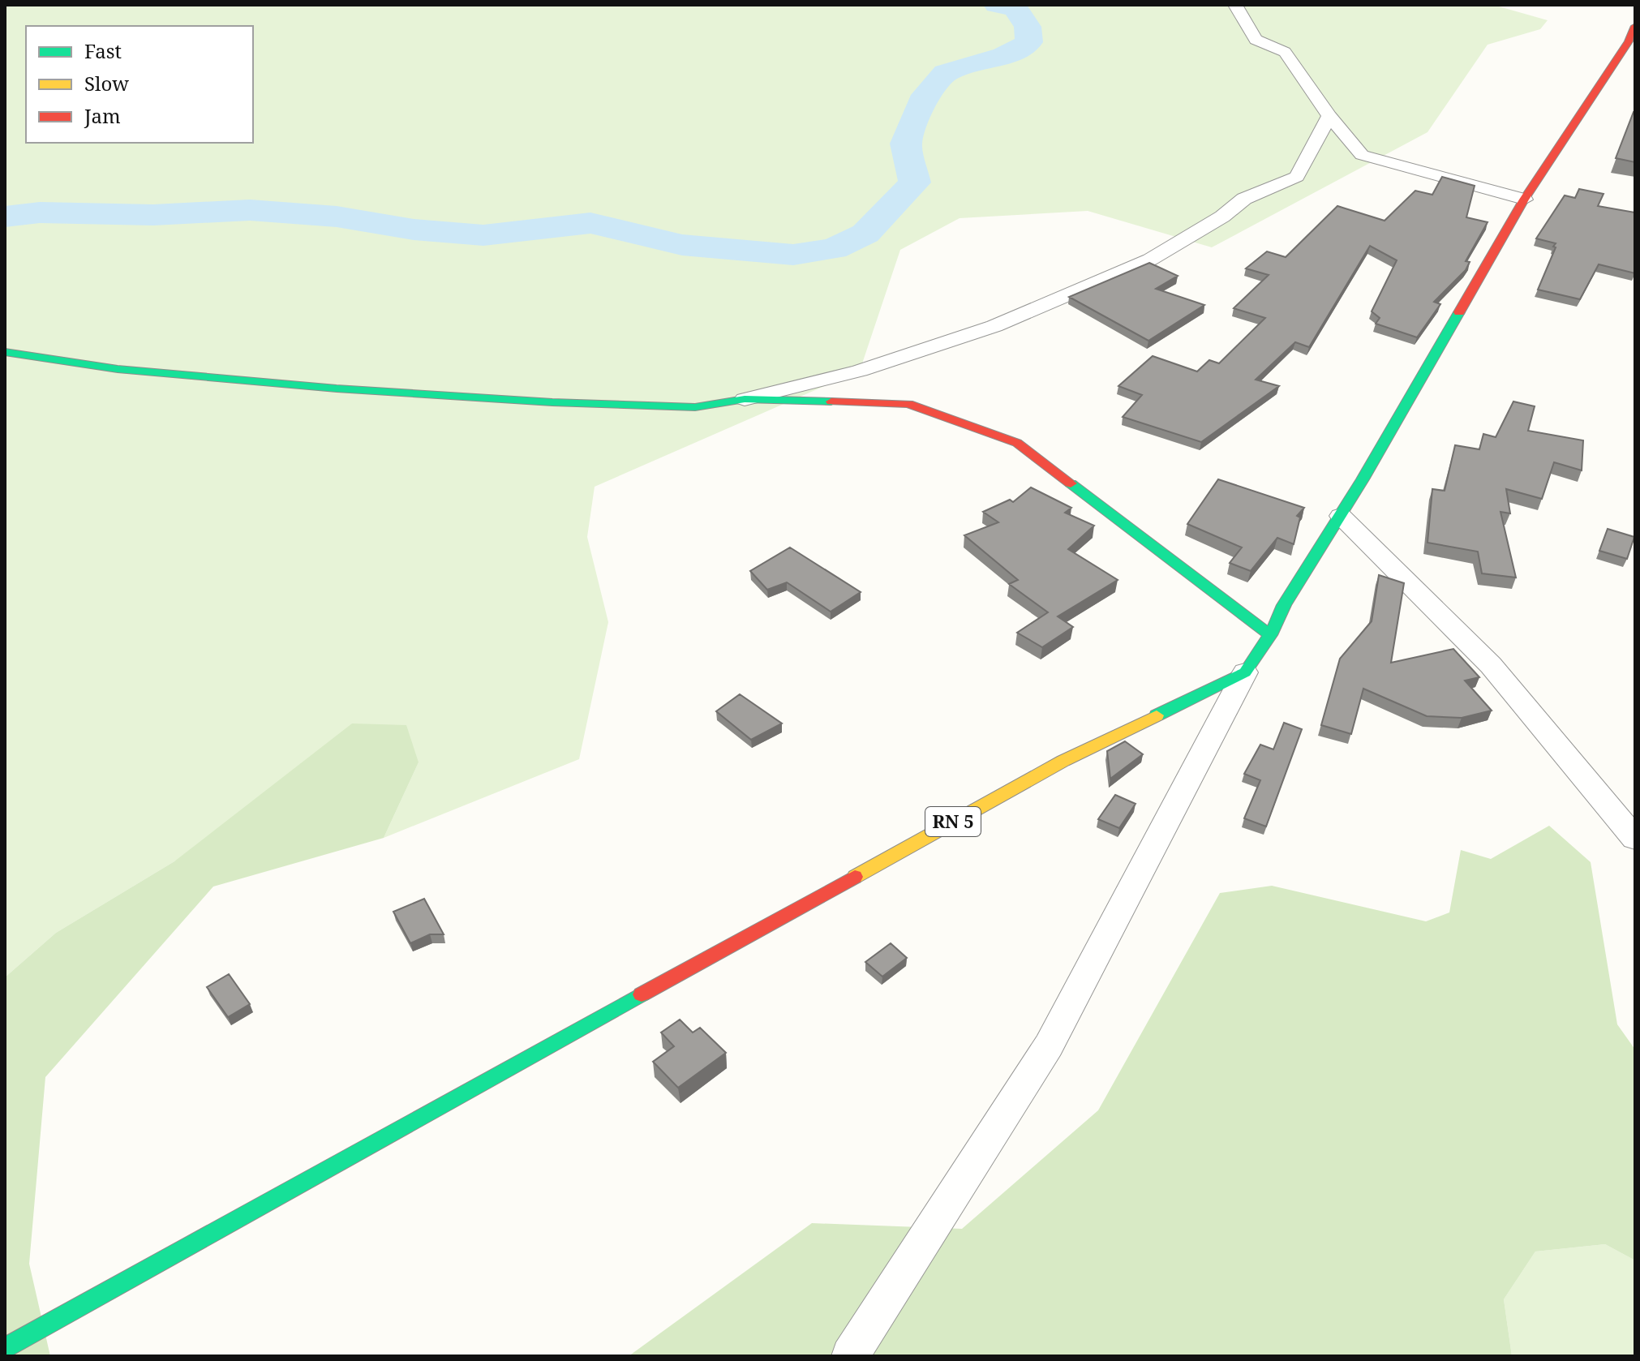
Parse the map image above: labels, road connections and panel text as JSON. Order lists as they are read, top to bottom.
{
  "streets": {
    "main road": ["RN 5"]
  },
  "legend": ["Fast", "Slow", "Jam"]
}
